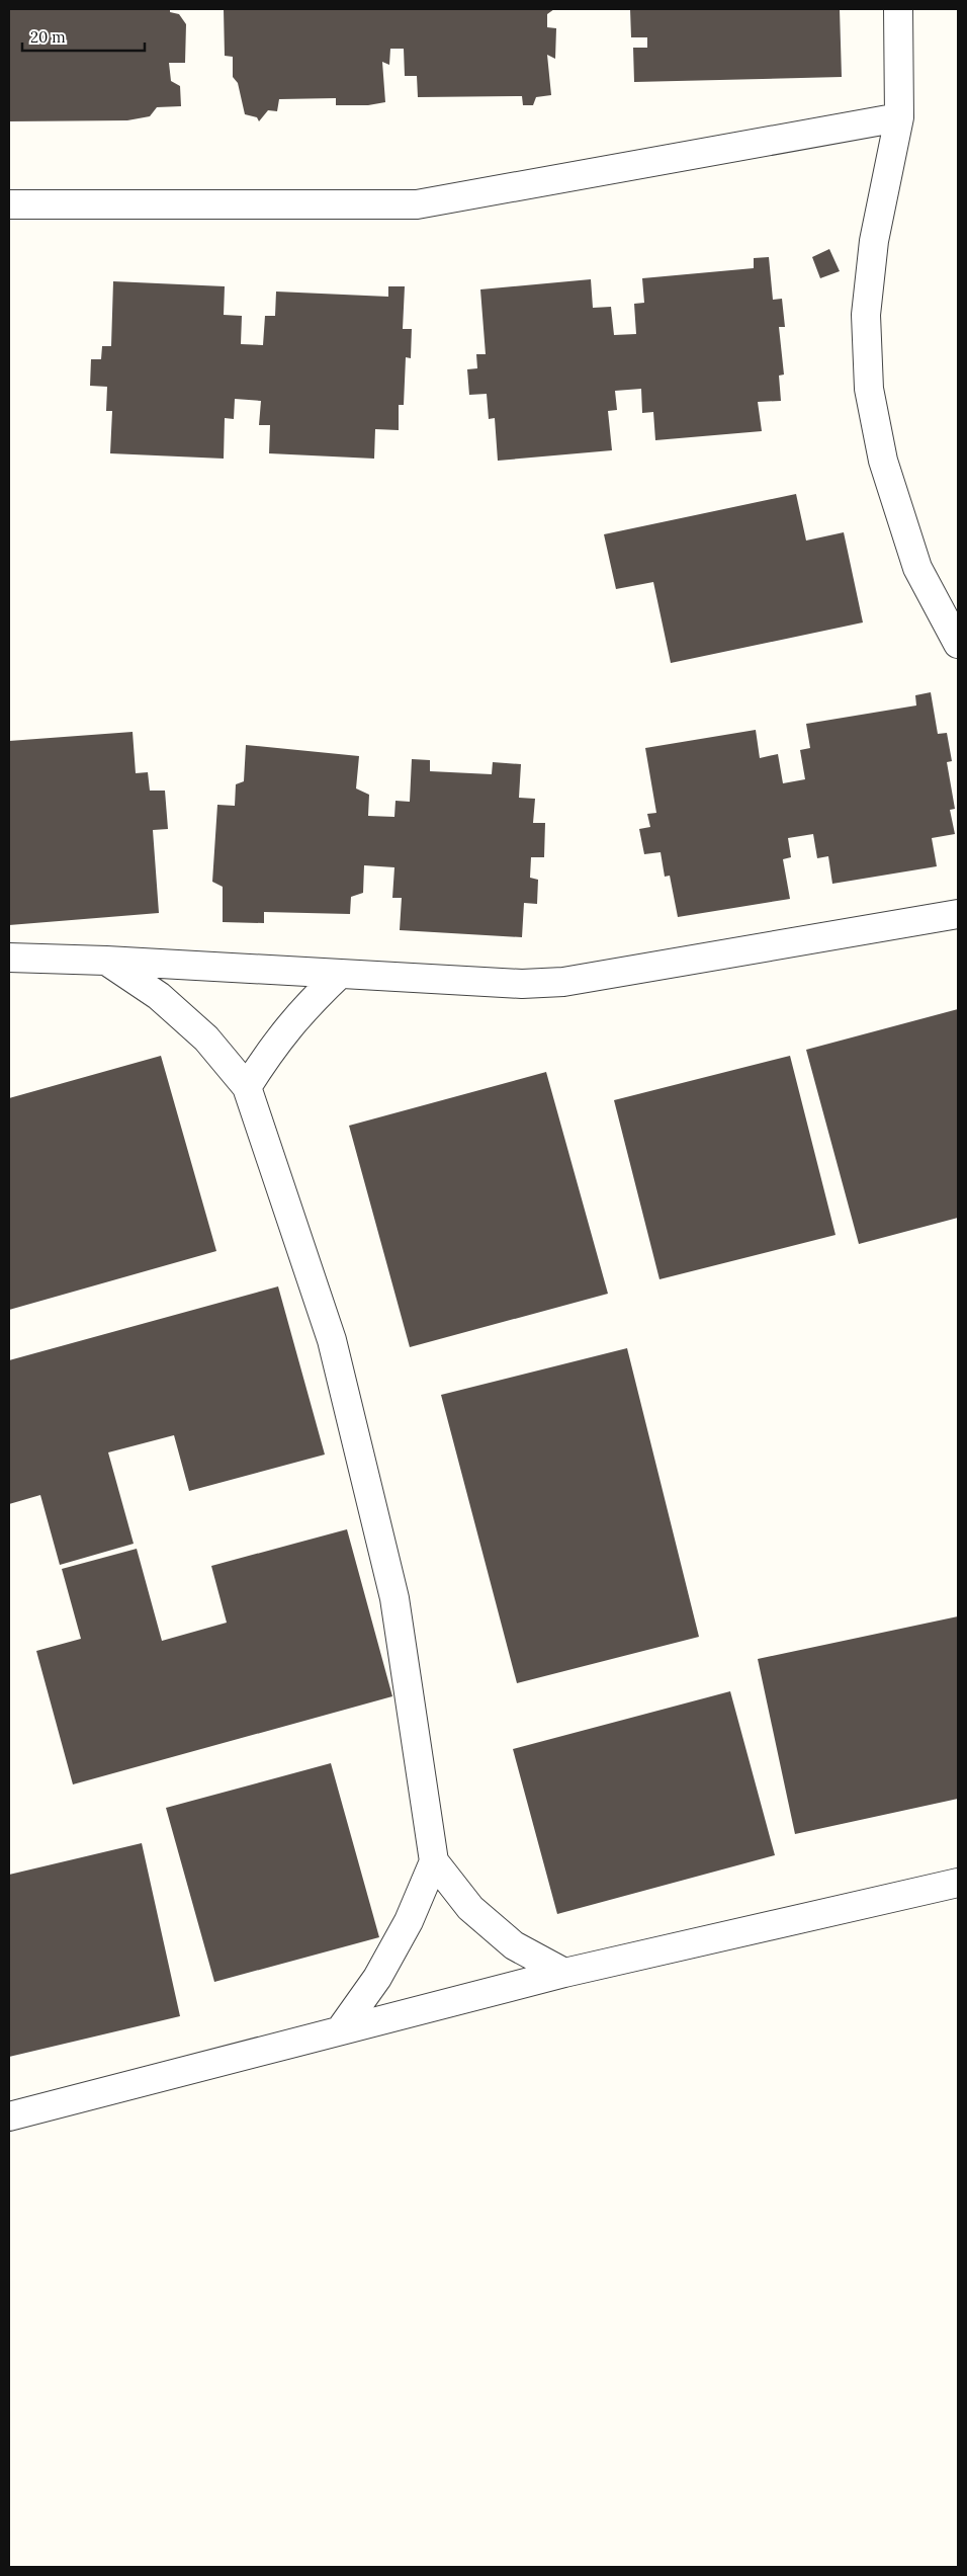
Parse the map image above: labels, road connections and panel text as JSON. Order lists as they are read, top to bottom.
{
  "scale_bar": "20 m"
}
